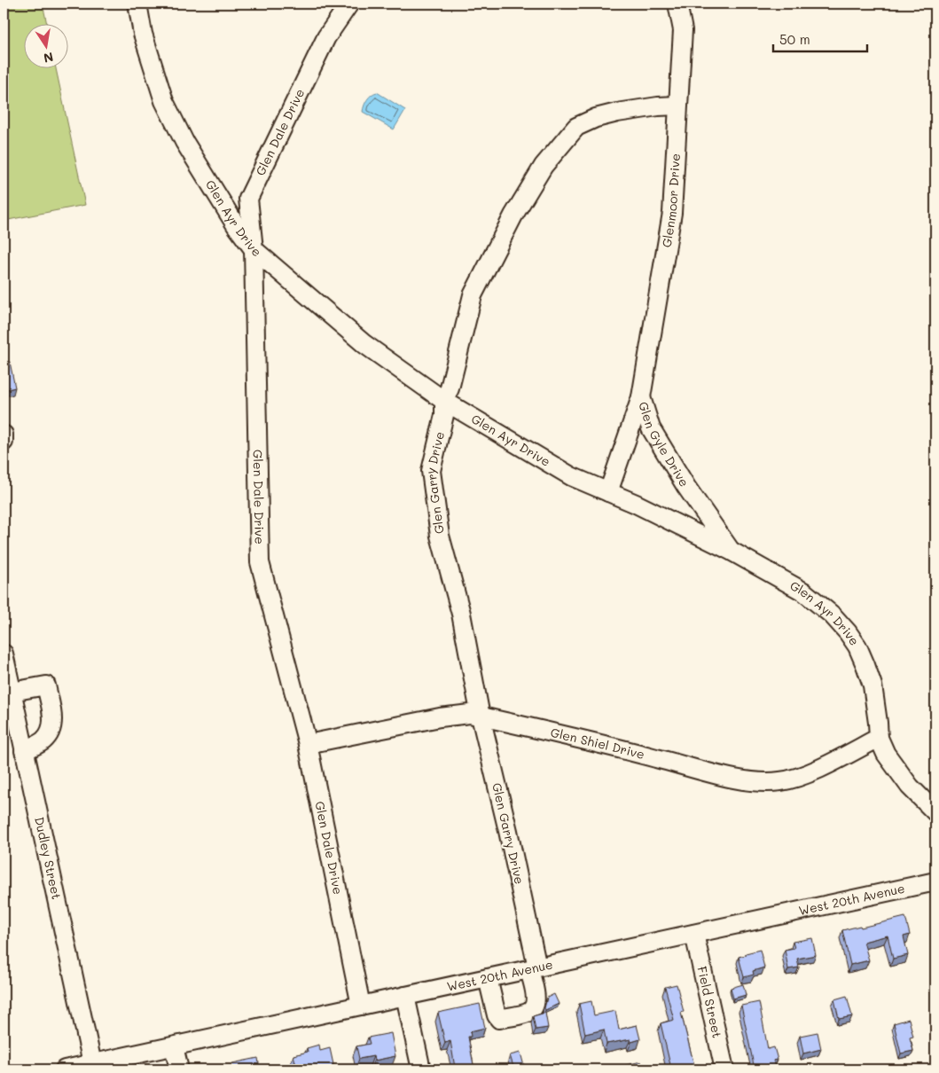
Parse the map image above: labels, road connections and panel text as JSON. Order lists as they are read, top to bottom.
{
  "streets": {
    "street": [
      "Glen Dale Drive",
      "Glenmoor Drive",
      "Glen Ayr Drive",
      "Glen Gyle Drive",
      "Glen Garry Drive",
      "Glen Shiel Drive",
      "Dudley Street",
      "West 20th Avenue",
      "Field Street"
    ]
  },
  "crossings": [
    ["Glen Dale Drive", "Glen Ayr Drive"],
    ["Glen Dale Drive", "Glen Shiel Drive"],
    ["Glen Dale Drive", "West 20th Avenue"],
    ["Glenmoor Drive", "Glen Gyle Drive"],
    ["Glenmoor Drive", "Glen Garry Drive"],
    ["Glen Ayr Drive", "Glen Gyle Drive"],
    ["Glen Ayr Drive", "Glen Garry Drive"],
    ["Glen Ayr Drive", "Glen Shiel Drive"],
    ["Glen Garry Drive", "Glen Shiel Drive"],
    ["Glen Garry Drive", "West 20th Avenue"],
    ["Dudley Street", "West 20th Avenue"],
    ["West 20th Avenue", "Field Street"]
  ],
  "scale_bar": "50 m",
  "north": "bottom"
}
